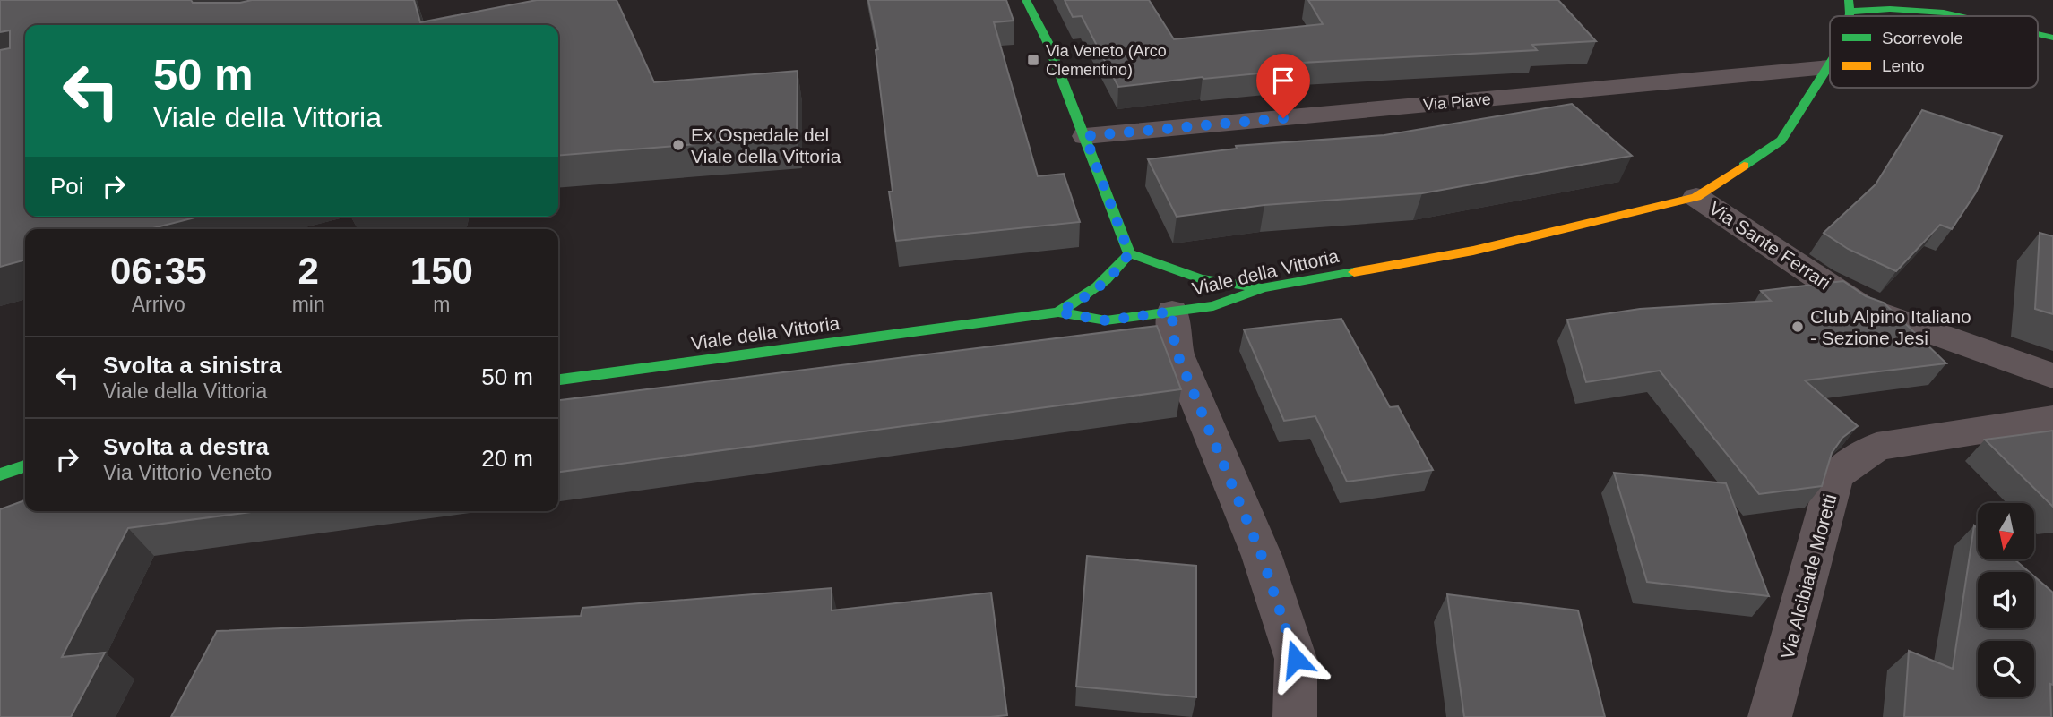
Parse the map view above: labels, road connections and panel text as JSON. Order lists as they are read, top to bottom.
{
  "streets": {
    "main road": ["Viale della Vittoria"],
    "street": ["Via Piave", "Via Sante Ferrari", "Via Alcibiade Moretti"]
  },
  "crossings": [
    ["Via Piave", "Viale della Vittoria"],
    ["Via Sante Ferrari", "Viale della Vittoria"]
  ],
  "places": {
    "transit": ["Via Veneto (Arco Clementino)"],
    "other": ["Ex Ospedale del Viale della Vittoria", "Club Alpino Italiano - Sezione Jesi"]
  },
  "legend": ["Scorrevole", "Lento"],
  "north": "bottom",
  "page": {
    "turn": ["50 m", "Viale della Vittoria"],
    "then": "Poi",
    "eta": [
      "06:35",
      "Arrivo",
      "2",
      "min",
      "150",
      "m"
    ],
    "list": [
      {
        "name": "Svolta a sinistra",
        "note": "Viale della Vittoria",
        "value": "50 m"
      },
      {
        "name": "Svolta a destra",
        "note": "Via Vittorio Veneto",
        "value": "20 m"
      }
    ]
  }
}
